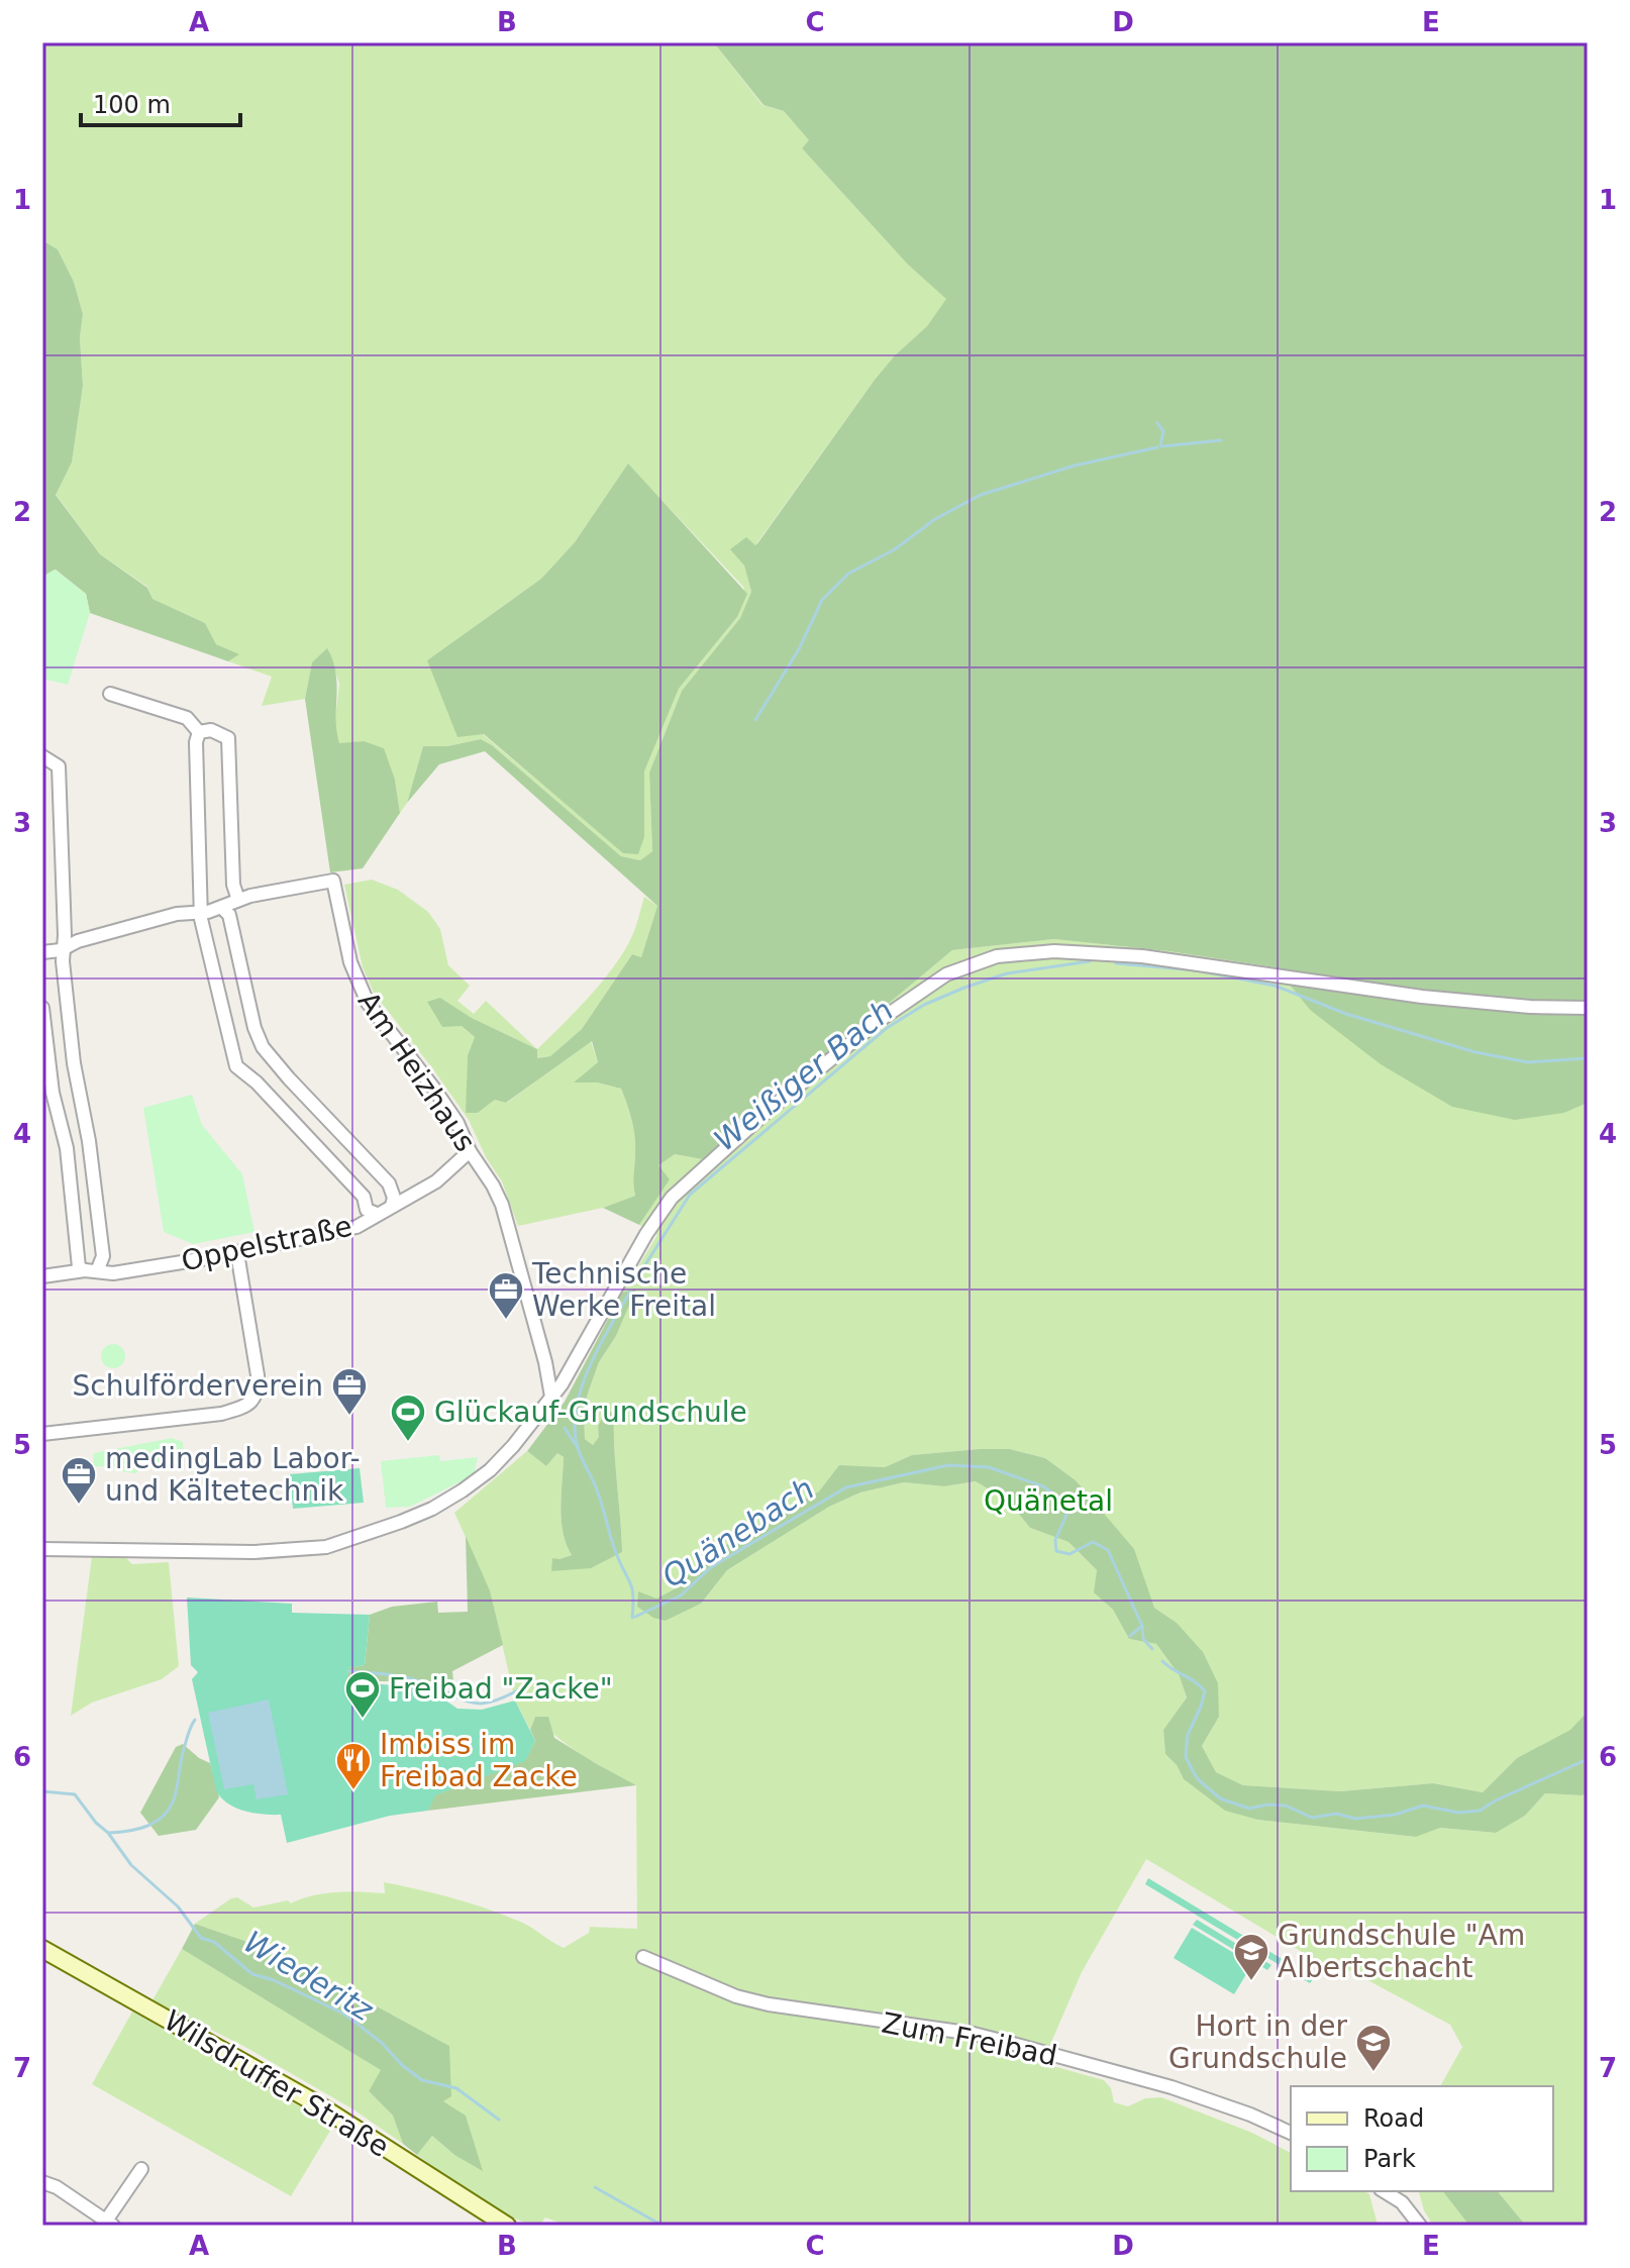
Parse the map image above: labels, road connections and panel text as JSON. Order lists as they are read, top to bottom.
{
  "streets": {
    "main road": ["Wilsdruffer Straße"],
    "street": ["Am Heizhaus", "Oppelstraße", "Zum Freibad"]
  },
  "crossings": [
    ["Am Heizhaus", "Oppelstraße"]
  ],
  "water": ["Weißiger Bach", "Quänebach", "Wiederitz"],
  "parks": ["Quänetal"],
  "places": {
    "office": ["Technische Werke Freital", "Schulförderverein", "medingLab Labor- und Kältetechnik"],
    "sports": ["Glückauf-Grundschule", "Freibad \"Zacke\""],
    "restaurant": ["Imbiss im Freibad Zacke"],
    "school or university": ["Grundschule \"Am Albertschacht", "Hort in der Grundschule"]
  },
  "legend": ["Road", "Park"],
  "scale_bar": "100 m",
  "grid": {
    "columns": [
      "A",
      "B",
      "C",
      "D",
      "E"
    ],
    "rows": [
      "1",
      "2",
      "3",
      "4",
      "5",
      "6",
      "7"
    ]
  }
}
